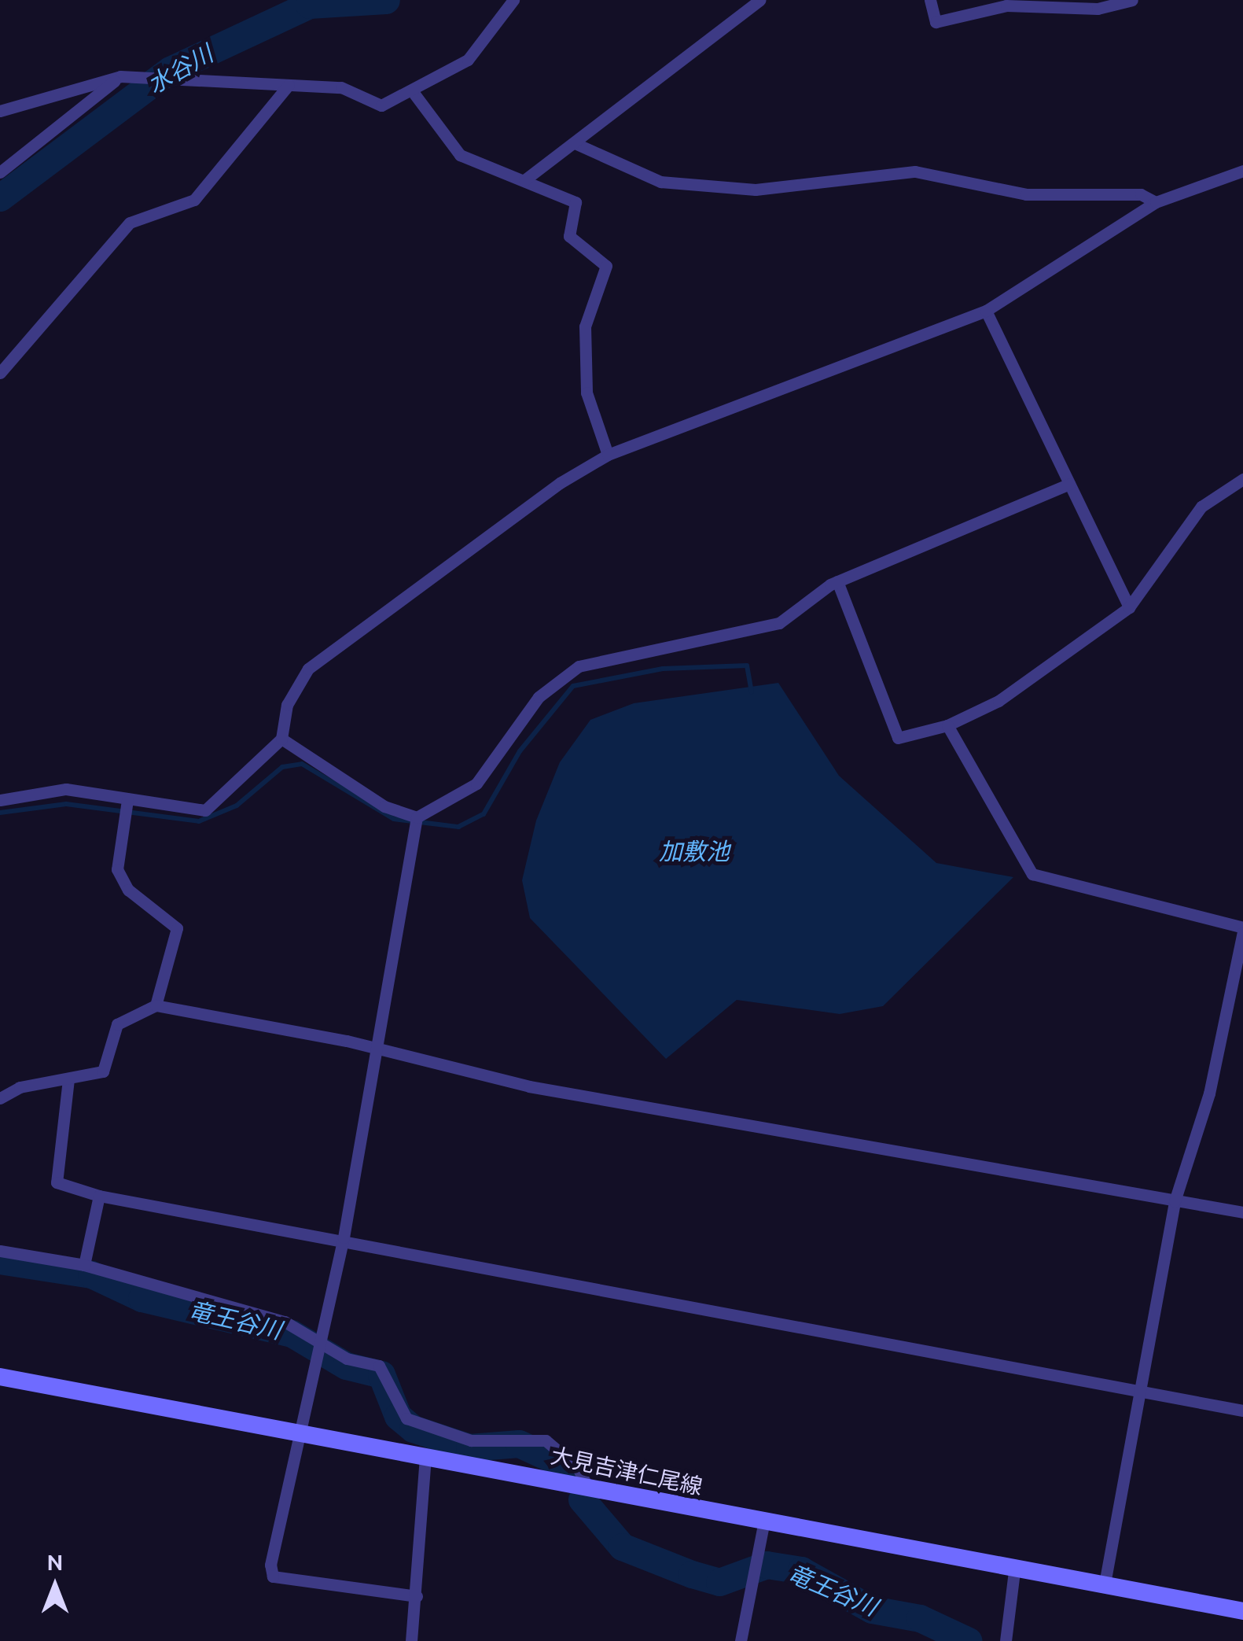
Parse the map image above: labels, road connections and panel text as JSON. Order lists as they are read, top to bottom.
{
  "streets": {
    "main road": ["大見吉津仁尾線"]
  },
  "water": ["水谷川", "加敷池", "竜王谷川"],
  "north": "top"
}
